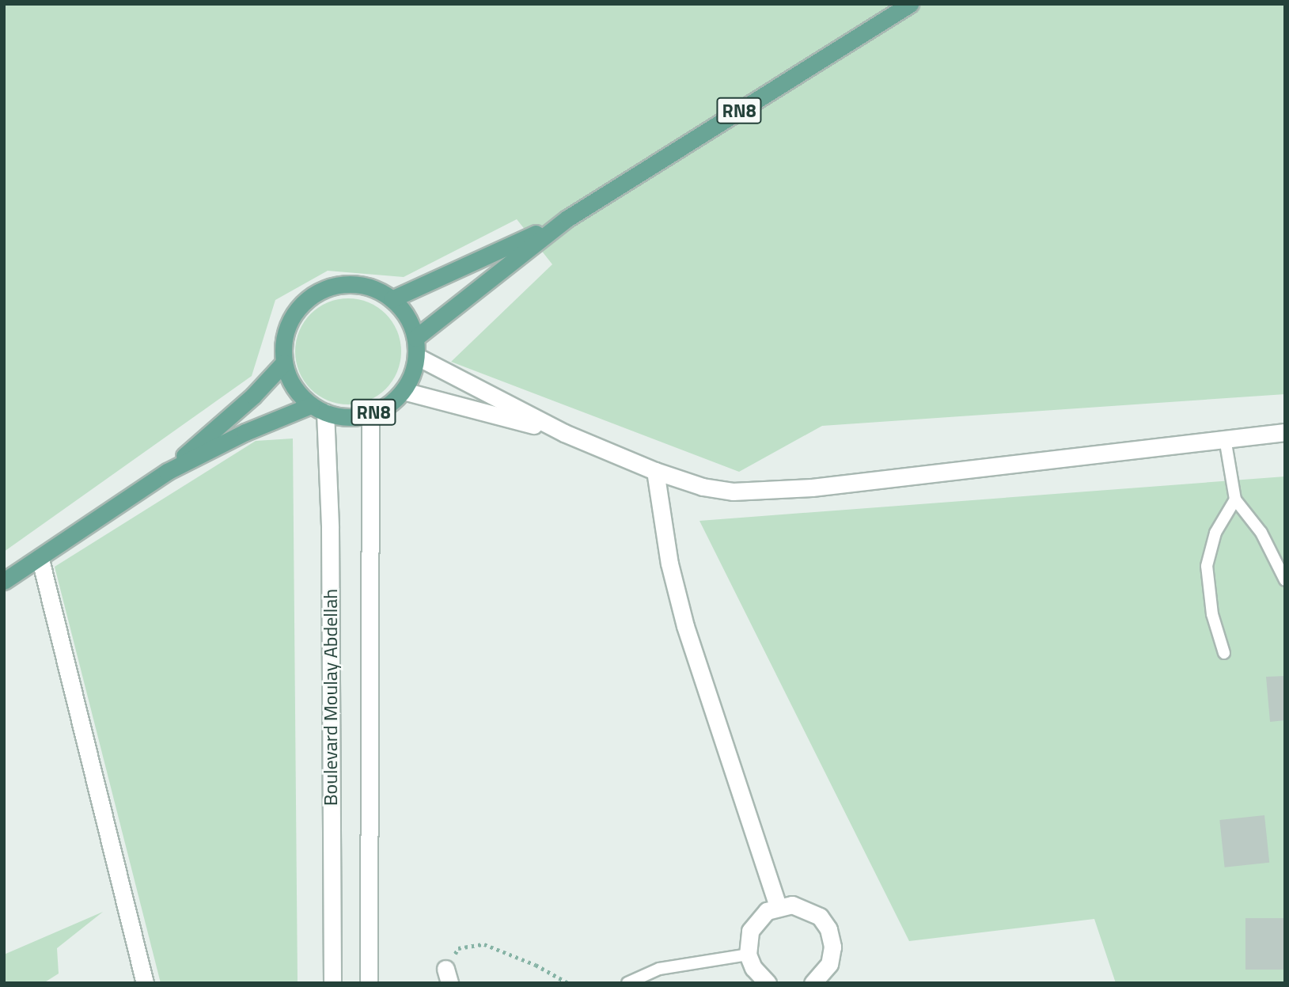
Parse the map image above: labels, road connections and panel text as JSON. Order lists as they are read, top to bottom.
{
  "streets": {
    "main road": ["RN8"],
    "street": ["Boulevard Moulay Abdellah"]
  },
  "crossings": [
    ["RN8", "Boulevard Moulay Abdellah"]
  ]
}
